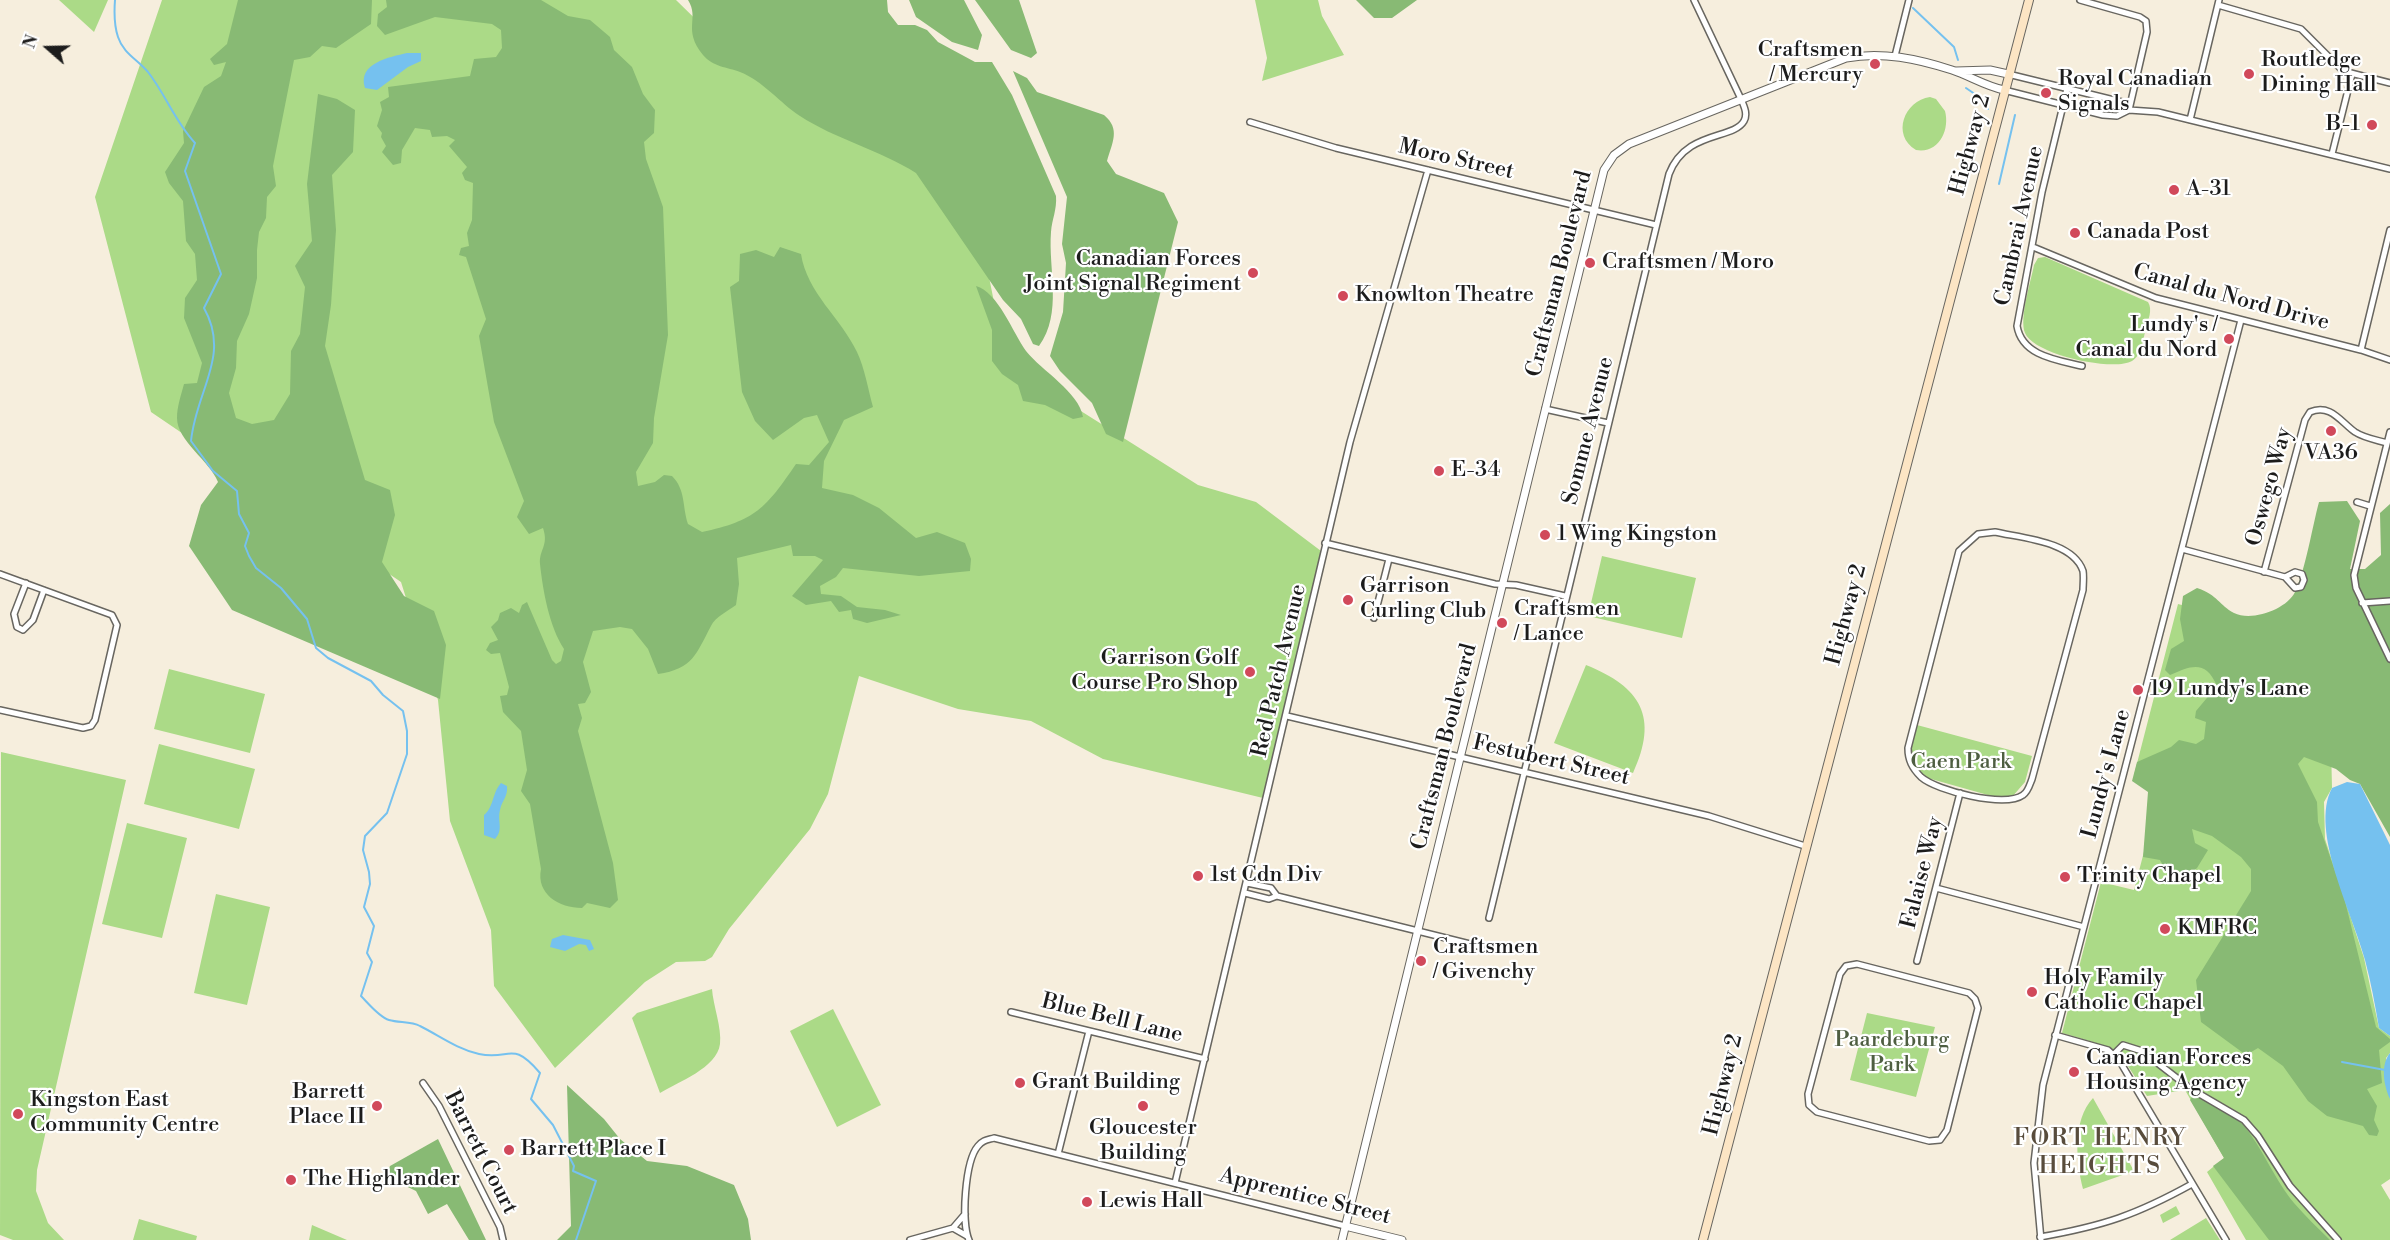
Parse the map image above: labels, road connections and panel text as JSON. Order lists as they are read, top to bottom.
{
  "streets": {
    "main road": ["Highway 2"],
    "street": [
      "Moro Street",
      "Cambrai Avenue",
      "Craftsman Boulevard",
      "Canal du Nord Drive",
      "Somme Avenue",
      "Oswego Way",
      "Red Patch Avenue",
      "Festubert Street",
      "Lundy's Lane",
      "Falaise Way",
      "Blue Bell Lane",
      "Barrett Court",
      "Apprentice Street"
    ]
  },
  "crossings": [
    ["Highway 2", "Craftsman Boulevard"],
    ["Highway 2", "Festubert Street"],
    ["Moro Street", "Craftsman Boulevard"],
    ["Moro Street", "Somme Avenue"],
    ["Moro Street", "Red Patch Avenue"],
    ["Cambrai Avenue", "Canal du Nord Drive"],
    ["Craftsman Boulevard", "Somme Avenue"],
    ["Craftsman Boulevard", "Festubert Street"],
    ["Craftsman Boulevard", "Apprentice Street"],
    ["Canal du Nord Drive", "Lundy's Lane"],
    ["Somme Avenue", "Festubert Street"],
    ["Red Patch Avenue", "Festubert Street"],
    ["Red Patch Avenue", "Blue Bell Lane"],
    ["Red Patch Avenue", "Apprentice Street"]
  ],
  "districts": ["FORT HENRY HEIGHTS"],
  "parks": ["Caen Park", "Paardeburg Park"],
  "places": [
    "Craftsmen / Mercury",
    "Routledge Dining Hall",
    "Royal Canadian Signals",
    "B-1",
    "A-31",
    "Canada Post",
    "Craftsmen / Moro",
    "Canadian Forces Joint Signal Regiment",
    "Knowlton Theatre",
    "Lundy's / Canal du Nord",
    "VA36",
    "E-34",
    "1 Wing Kingston",
    "Garrison Curling Club",
    "Craftsmen / Lance",
    "Garrison Golf Course Pro Shop",
    "19 Lundy's Lane",
    "1st Cdn Div",
    "Trinity Chapel",
    "KMFRC",
    "Craftsmen / Givenchy",
    "Holy Family Catholic Chapel",
    "Canadian Forces Housing Agency",
    "Grant Building",
    "Barrett Place II",
    "Gloucester Building",
    "Kingston East Community Centre",
    "Barrett Place I",
    "The Highlander",
    "Lewis Hall"
  ],
  "north": "left"
}
